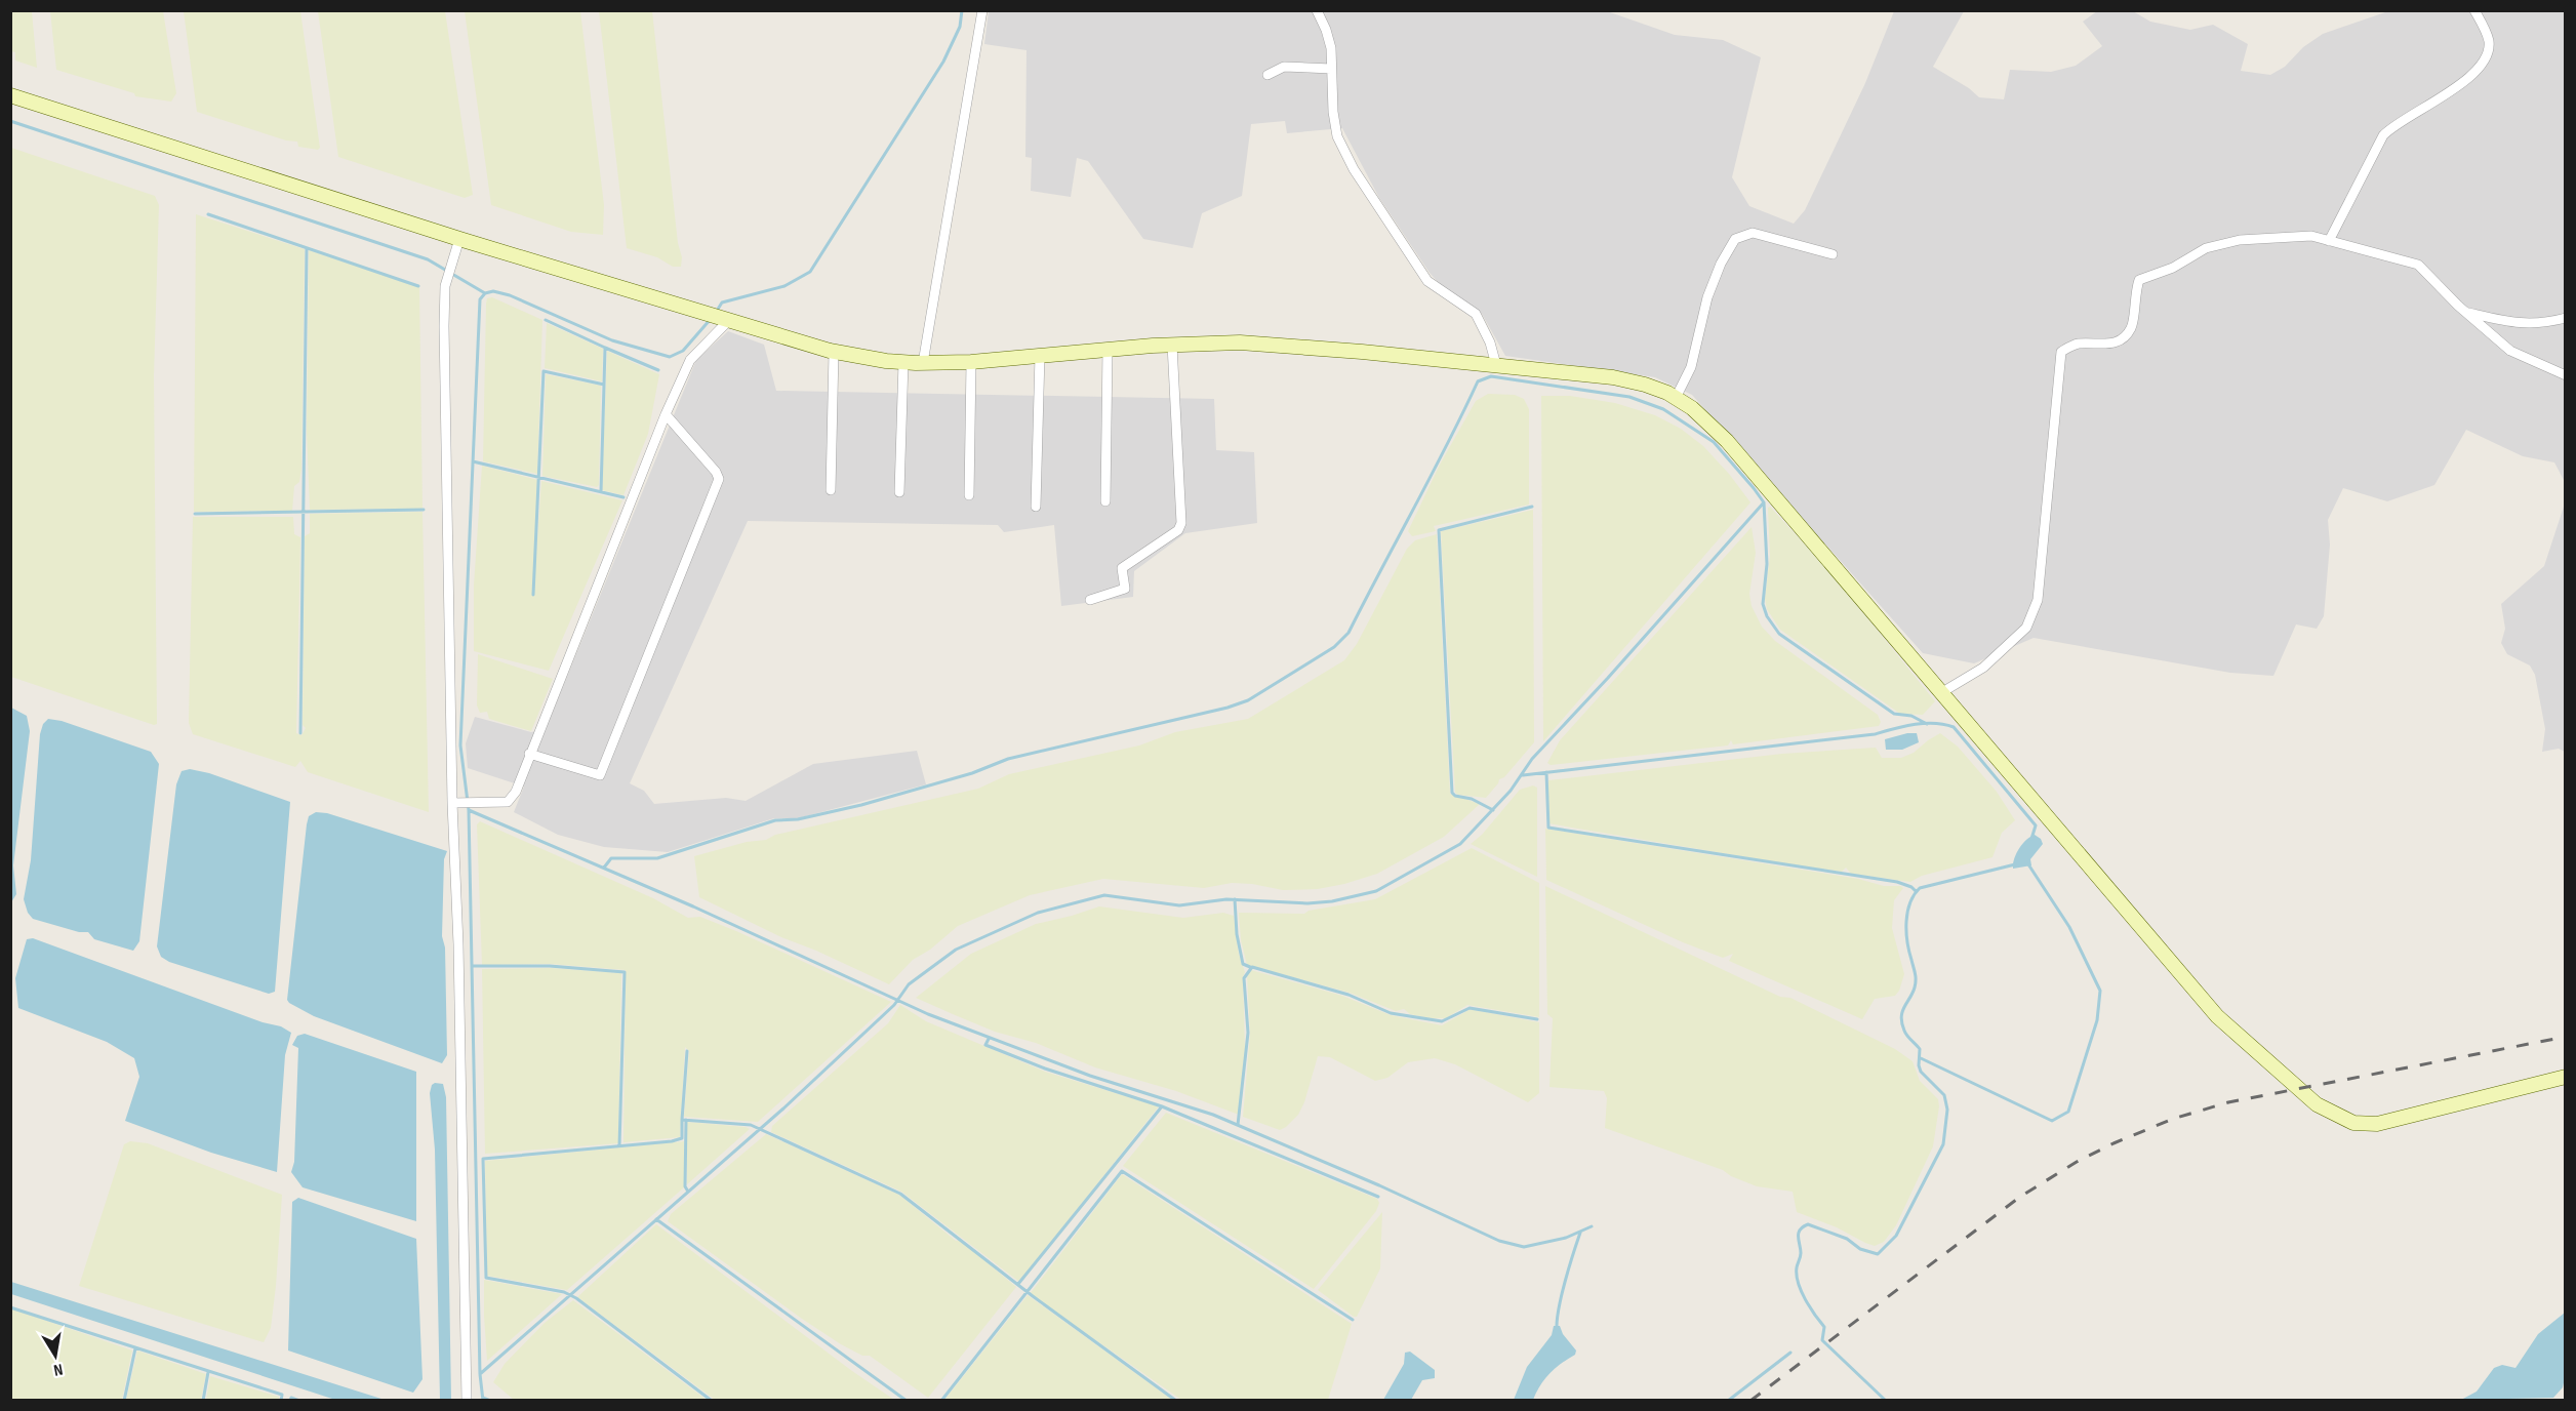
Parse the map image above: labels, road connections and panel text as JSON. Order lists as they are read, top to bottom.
{
  "north": "bottom"
}
